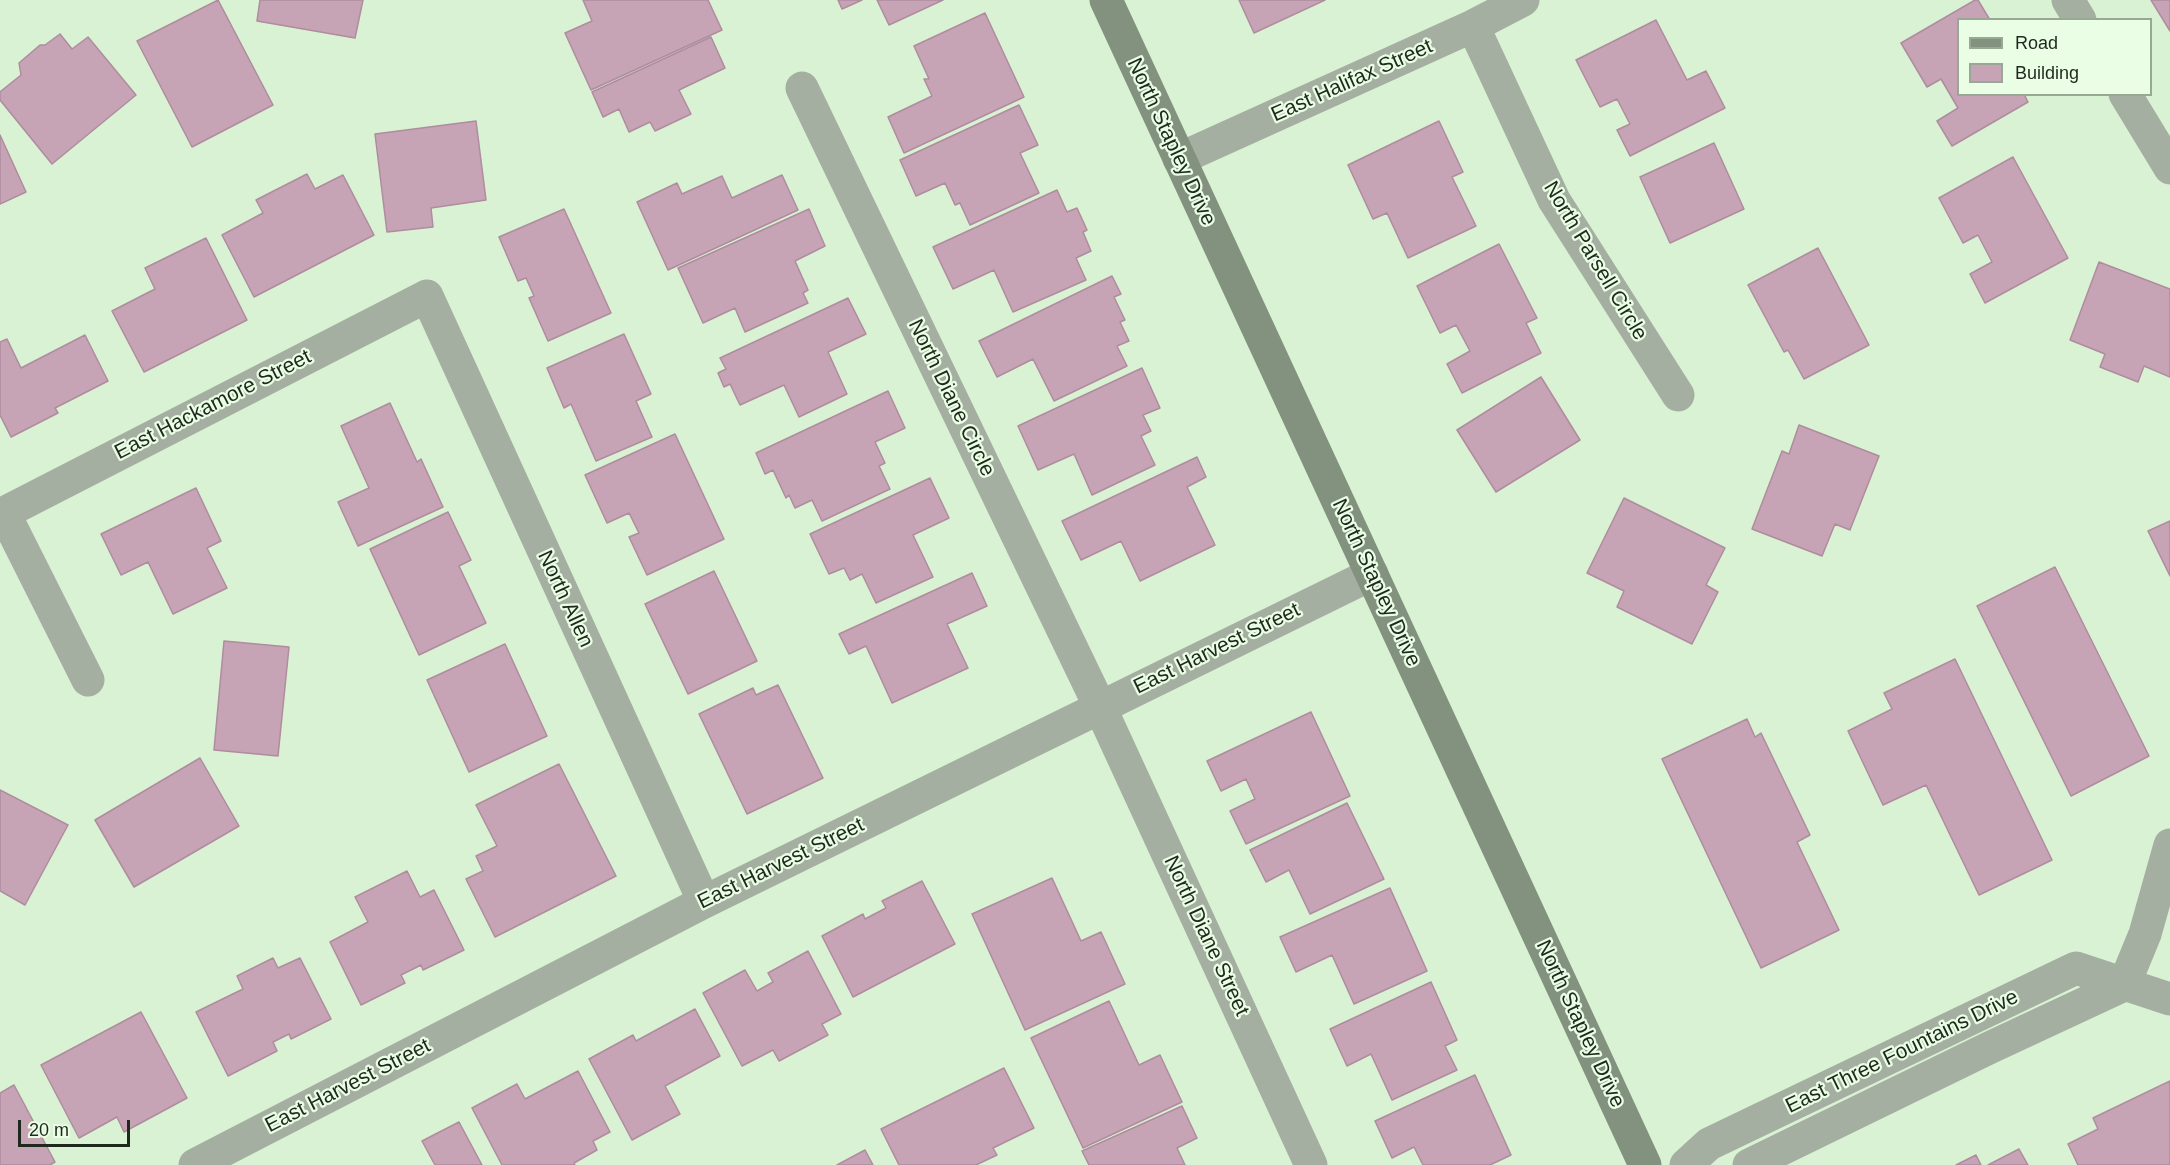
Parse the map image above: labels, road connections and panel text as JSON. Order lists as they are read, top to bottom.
{
  "streets": {
    "main road": ["North Stapley Drive"],
    "street": [
      "East Halifax Street",
      "North Parsell Circle",
      "North Diane Circle",
      "East Hackamore Street",
      "North Allen",
      "East Harvest Street",
      "North Diane Street",
      "East Three Fountains Drive"
    ]
  },
  "crossings": [
    ["East Halifax Street", "North Stapley Drive"],
    ["East Halifax Street", "North Parsell Circle"],
    ["North Stapley Drive", "East Harvest Street"],
    ["North Diane Circle", "East Harvest Street"],
    ["North Diane Circle", "North Diane Street"],
    ["East Hackamore Street", "North Allen"],
    ["North Allen", "East Harvest Street"],
    ["East Harvest Street", "North Diane Street"]
  ],
  "legend": ["Road", "Building"],
  "scale_bar": "20 m"
}
